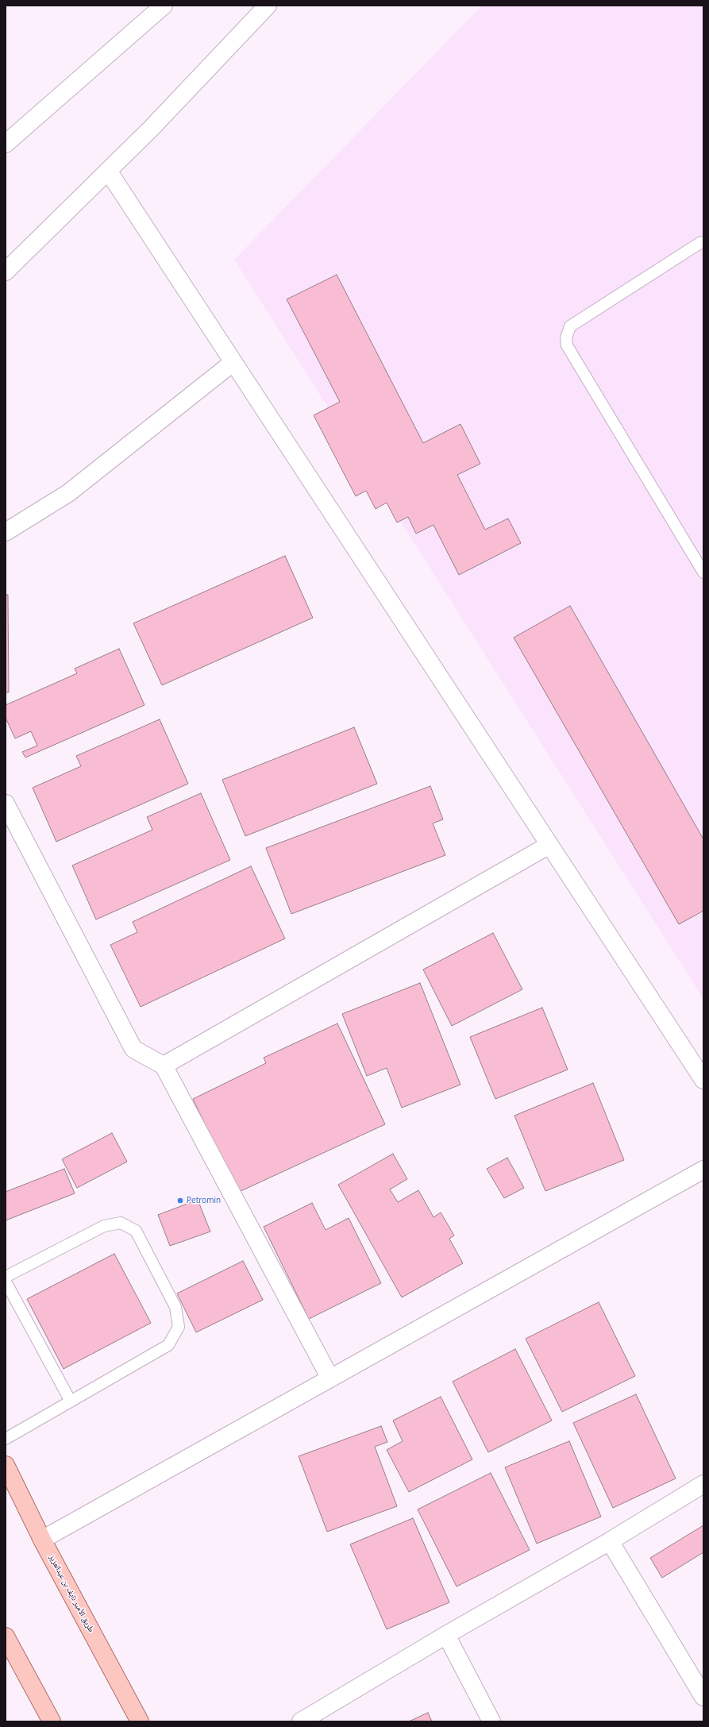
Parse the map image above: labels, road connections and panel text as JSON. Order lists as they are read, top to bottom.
{
  "streets": {
    "main road": ["طريق الأمير نايف بن عبدالعزيز"]
  },
  "places": ["Petromin"]
}
